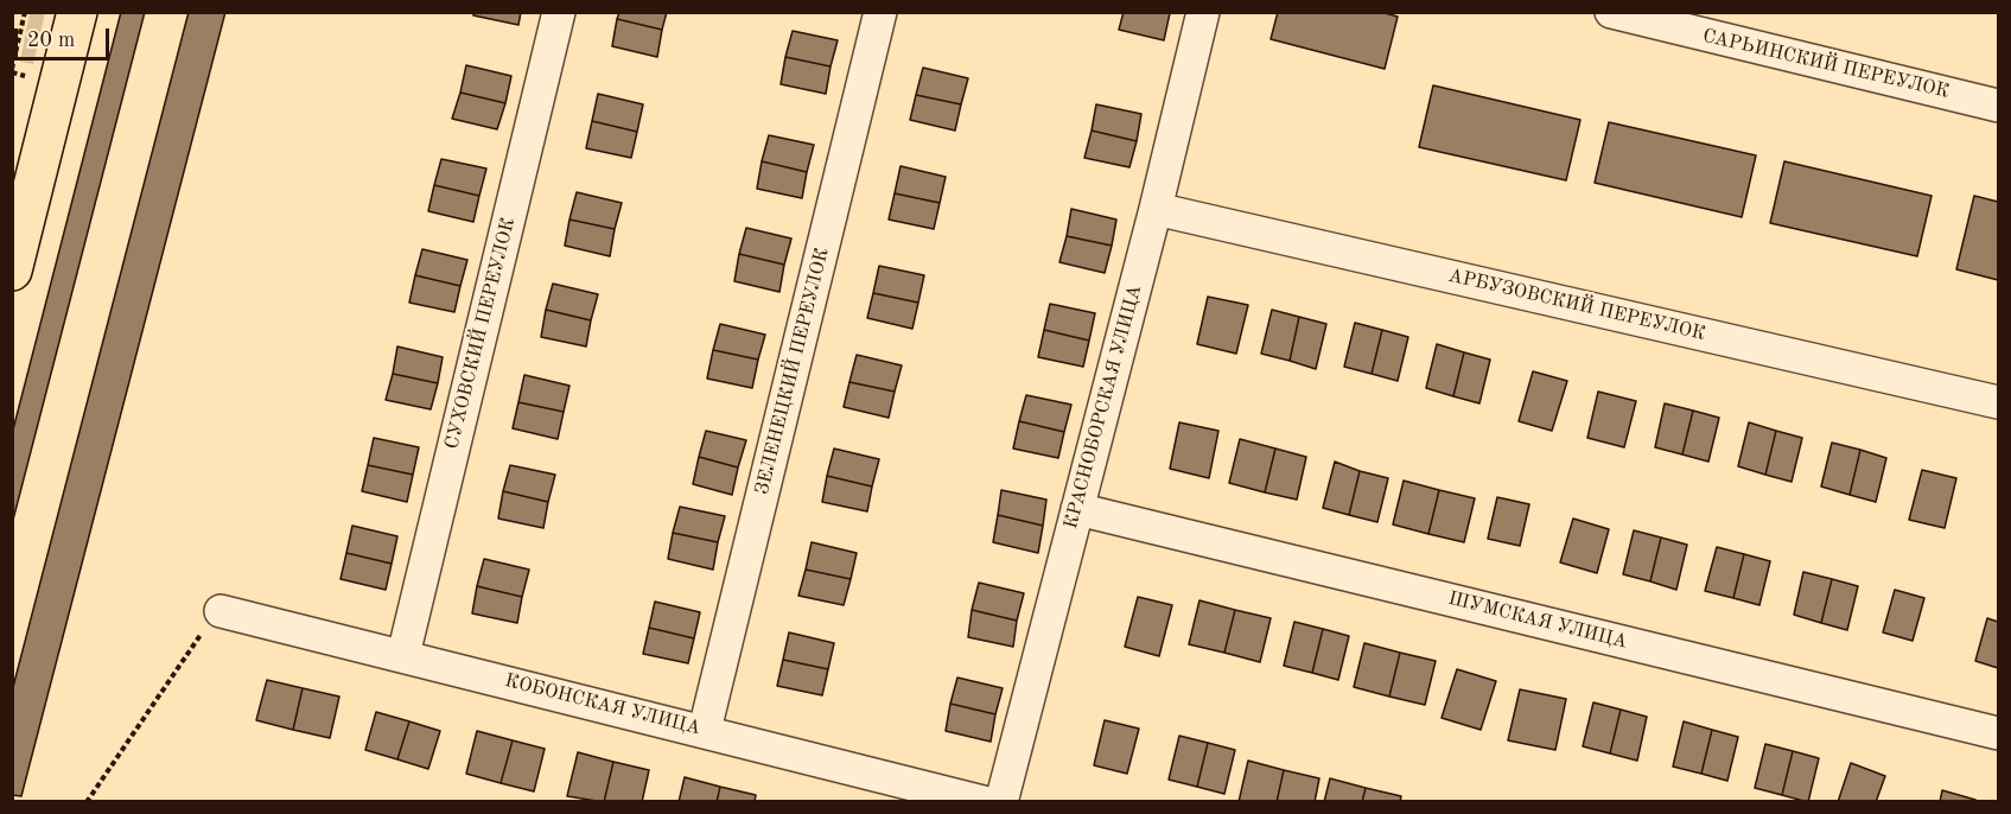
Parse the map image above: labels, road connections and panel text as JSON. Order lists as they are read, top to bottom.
{
  "streets": {
    "street": [
      "САРЬИНСКИЙ ПЕРЕУЛОК",
      "АРБУЗОВСКИЙ ПЕРЕУЛОК",
      "СУХОВСКИЙ ПЕРЕУЛОК",
      "ЗЕЛЕНЕЦКИЙ ПЕРЕУЛОК",
      "КРАСНОБОРСКАЯ УЛИЦА",
      "ШУМСКАЯ УЛИЦА",
      "КОБОНСКАЯ УЛИЦА"
    ]
  },
  "crossings": [
    ["АРБУЗОВСКИЙ ПЕРЕУЛОК", "КРАСНОБОРСКАЯ УЛИЦА"],
    ["СУХОВСКИЙ ПЕРЕУЛОК", "КОБОНСКАЯ УЛИЦА"],
    ["ЗЕЛЕНЕЦКИЙ ПЕРЕУЛОК", "КОБОНСКАЯ УЛИЦА"],
    ["КРАСНОБОРСКАЯ УЛИЦА", "ШУМСКАЯ УЛИЦА"]
  ],
  "scale_bar": "20 m"
}
